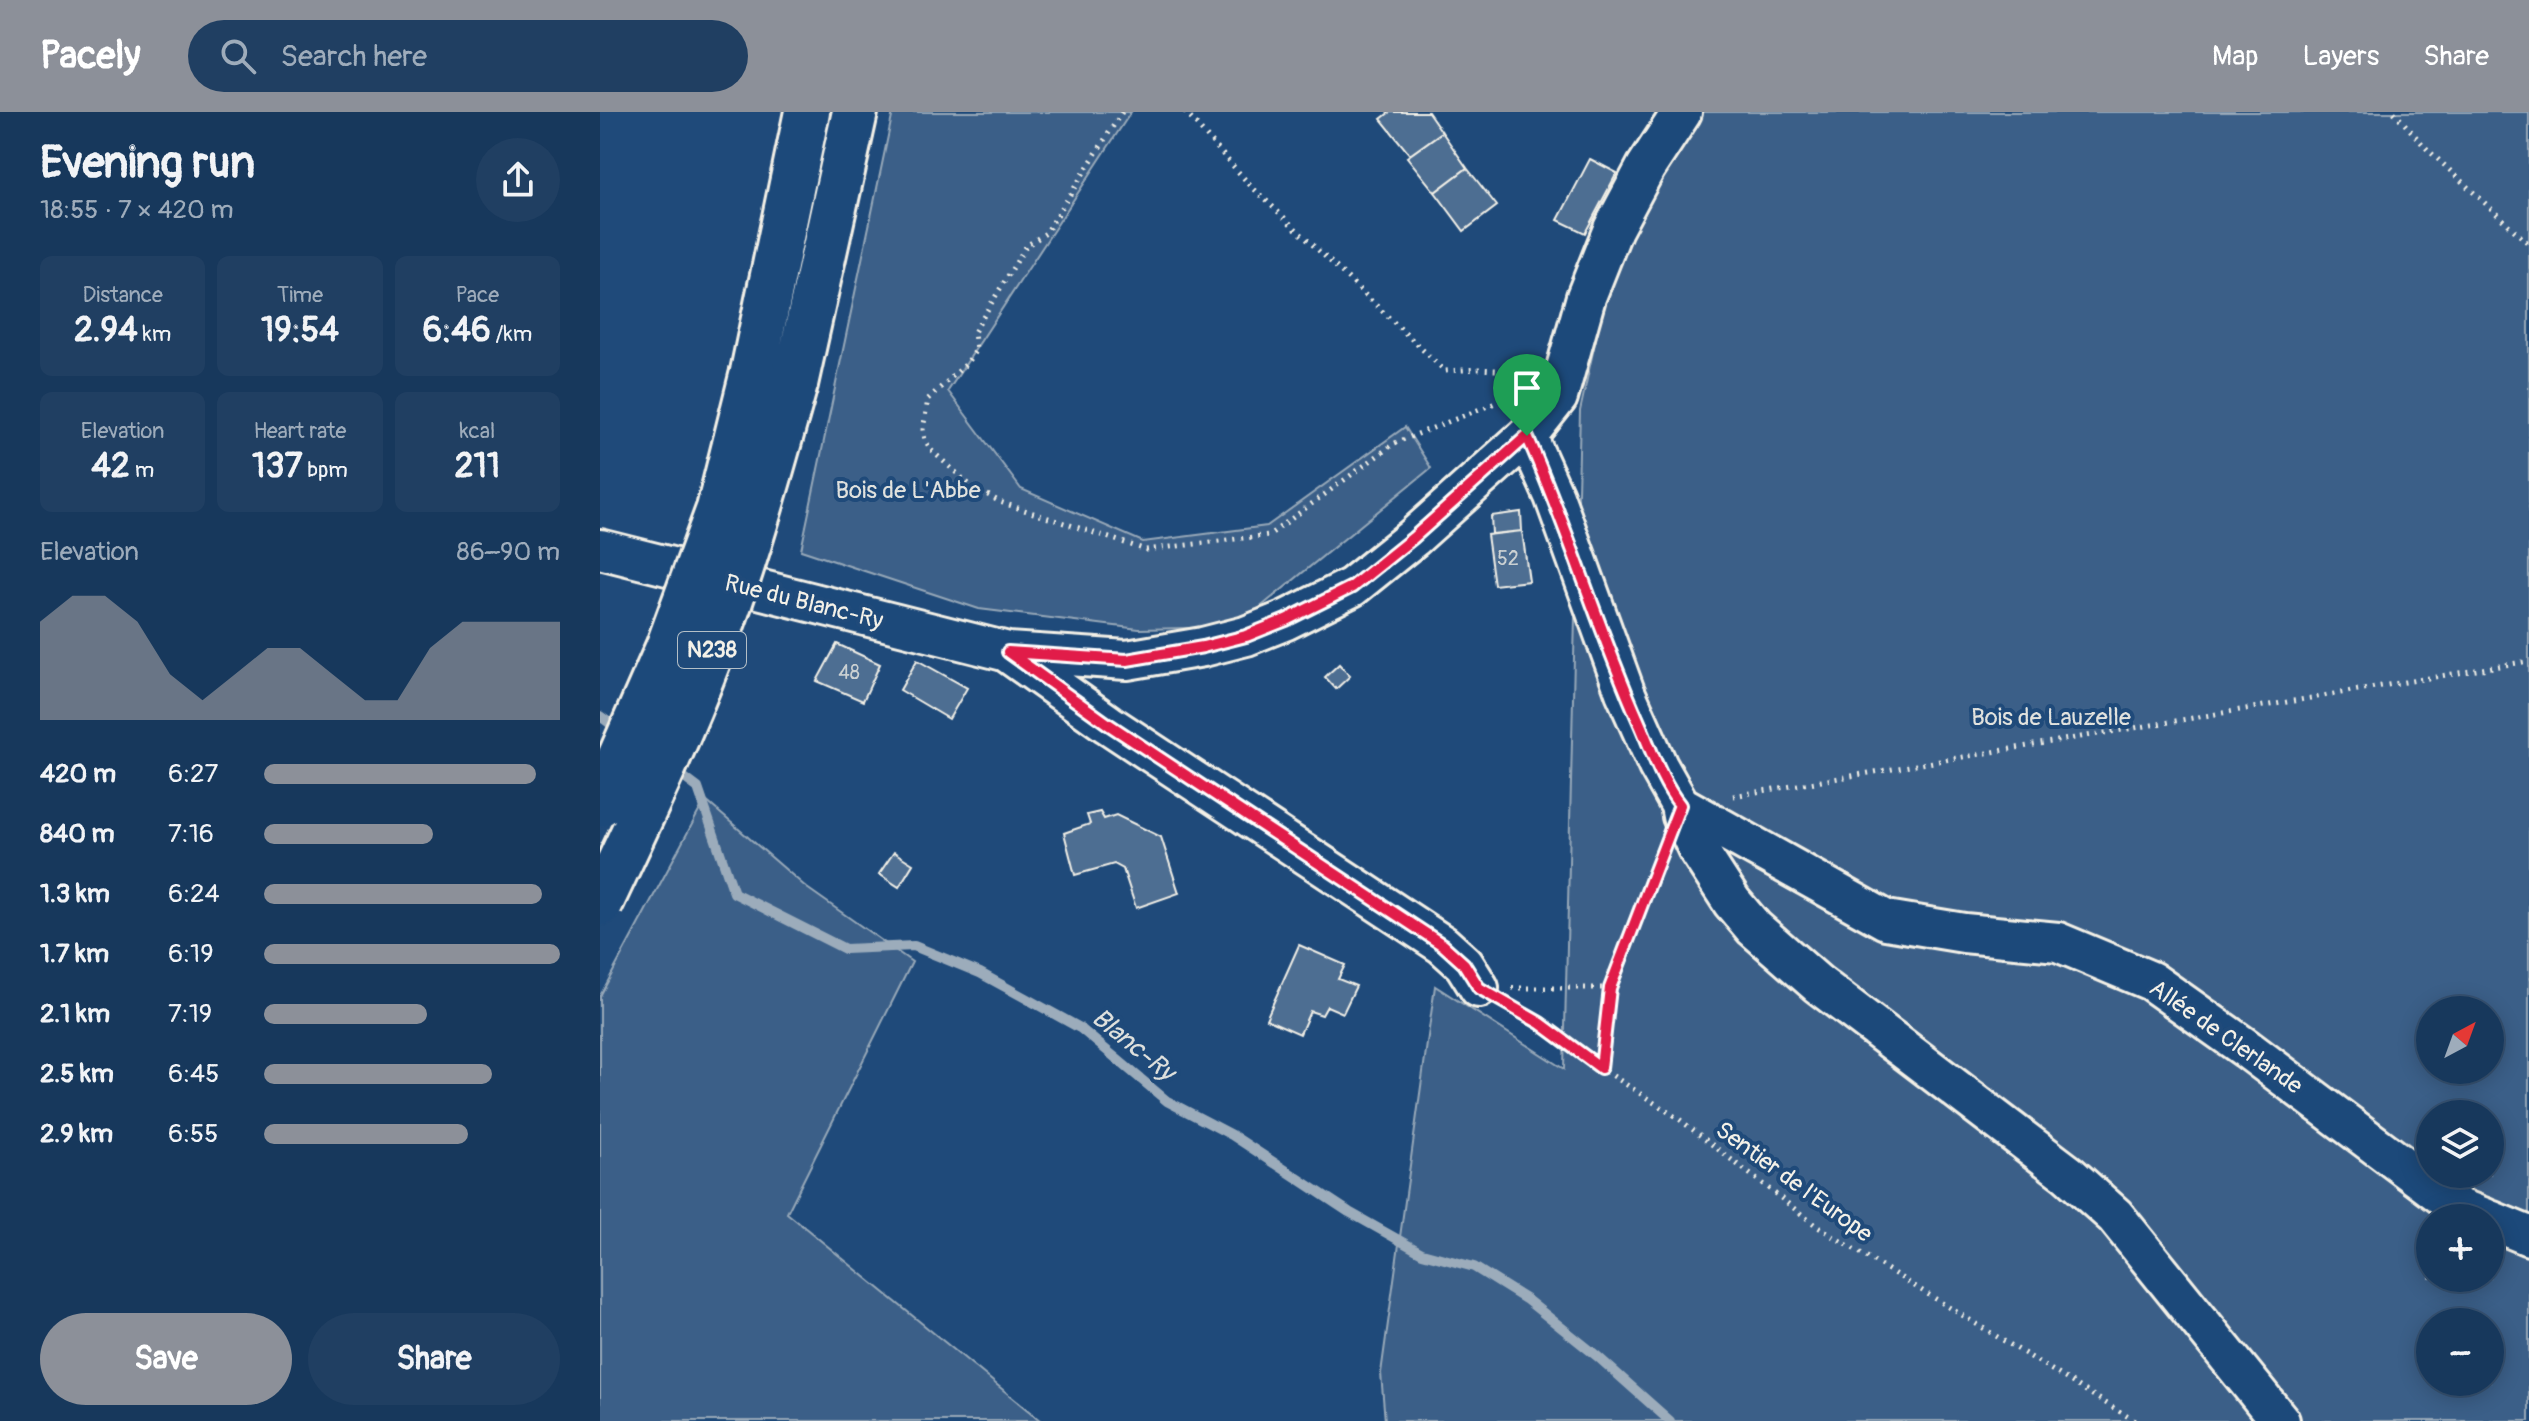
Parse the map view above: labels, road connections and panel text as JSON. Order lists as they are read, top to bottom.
{
  "streets": {
    "highway": ["N238"],
    "street": ["Rue du Blanc-Ry", "Allée de Clerlande"],
    "path": ["Sentier de l'Europe"]
  },
  "crossings": [
    ["Rue du Blanc-Ry", "Sentier de l'Europe"]
  ],
  "water": ["Blanc-Ry"],
  "parks": ["Bois de L'Abbe", "Bois de Lauzelle"],
  "house_numbers": ["52", "48"],
  "north": "top right",
  "page": {
    "header": "Pacely",
    "search": "Search here",
    "nav": ["Map", "Layers", "Share"],
    "heading": ["Evening run", "18:55 · 7 × 420 m"],
    "stats": [
      ["Distance", "2.94 km"],
      ["Time", "19:54"],
      ["Pace", "6:46 /km"],
      ["Elevation", "42 m"],
      ["Heart rate", "137 bpm"],
      ["kcal", "211"]
    ],
    "chart": ["Elevation", "86–90 m"],
    "list": [
      {
        "name": "420 m",
        "note": "6:27"
      },
      {
        "name": "840 m",
        "note": "7:16"
      },
      {
        "name": "1.3 km",
        "note": "6:24"
      },
      {
        "name": "1.7 km",
        "note": "6:19"
      },
      {
        "name": "2.1 km",
        "note": "7:19"
      },
      {
        "name": "2.5 km",
        "note": "6:45"
      },
      {
        "name": "2.9 km",
        "note": "6:55"
      }
    ],
    "map_buttons": ["+", "−"],
    "buttons": ["Save", "Share"]
  }
}
